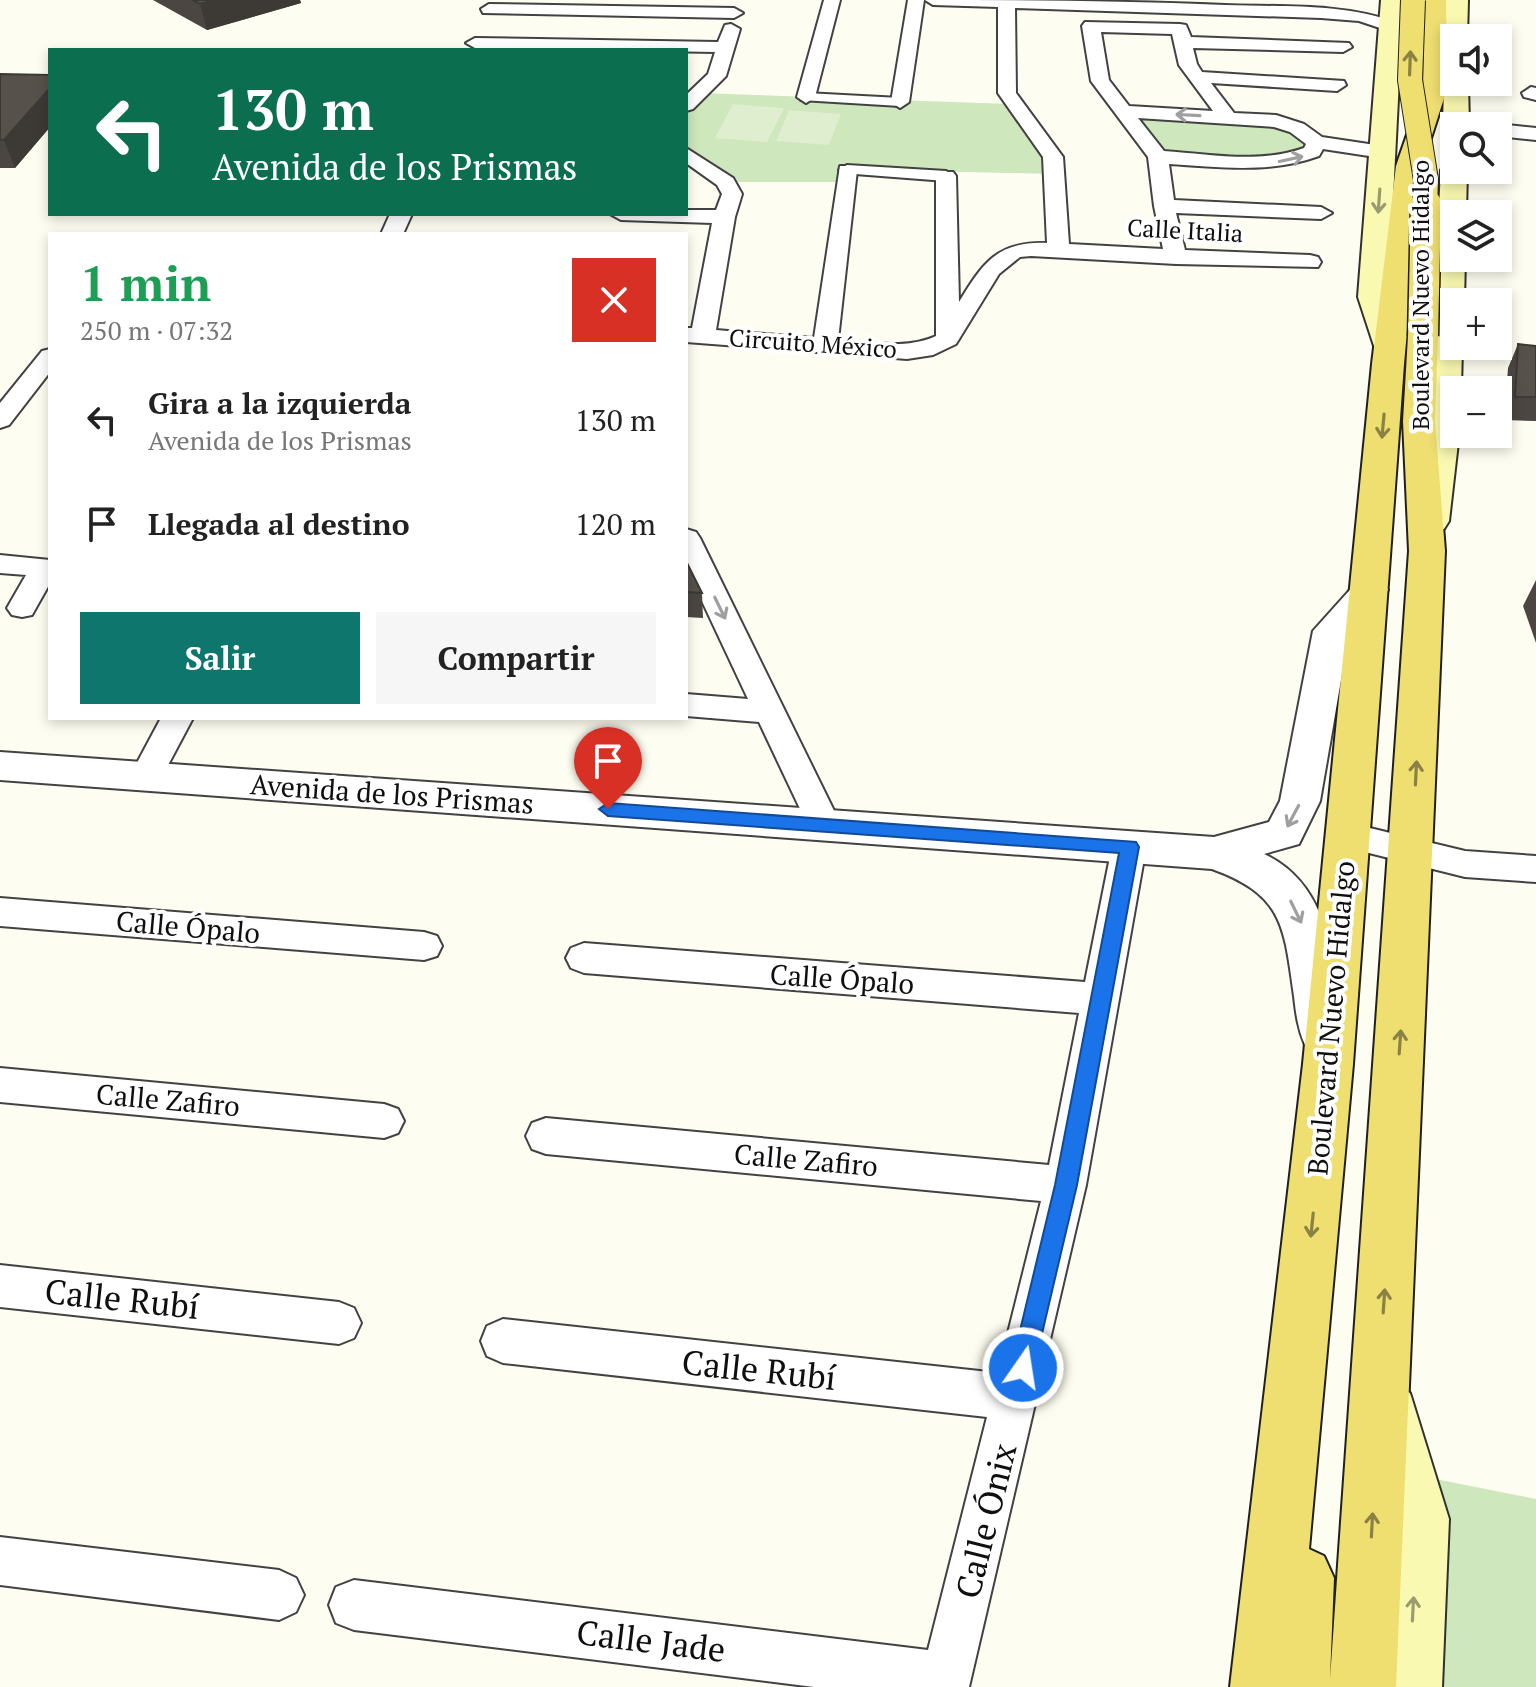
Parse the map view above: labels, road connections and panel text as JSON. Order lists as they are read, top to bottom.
{
  "streets": {
    "main road": ["Boulevard Nuevo Hidalgo"],
    "street": [
      "Calle Italia",
      "Circuito México",
      "Avenida de los Prismas",
      "Calle Ópalo",
      "Calle Zafiro",
      "Calle Rubí",
      "Calle Ónix",
      "Calle Jade"
    ]
  },
  "crossings": [
    ["Boulevard Nuevo Hidalgo", "Avenida de los Prismas"],
    ["Avenida de los Prismas", "Calle Ónix"],
    ["Calle Ópalo", "Calle Ónix"],
    ["Calle Zafiro", "Calle Ónix"],
    ["Calle Rubí", "Calle Ónix"],
    ["Calle Ónix", "Calle Jade"]
  ],
  "page": {
    "map_buttons": ["+", "−"],
    "turn": ["130 m", "Avenida de los Prismas"],
    "heading": ["1 min", "250 m · 07:32"],
    "list": [
      {
        "name": "Gira a la izquierda",
        "note": "Avenida de los Prismas",
        "value": "130 m"
      },
      {
        "name": "Llegada al destino",
        "value": "120 m"
      }
    ],
    "buttons": ["Salir", "Compartir"]
  }
}
